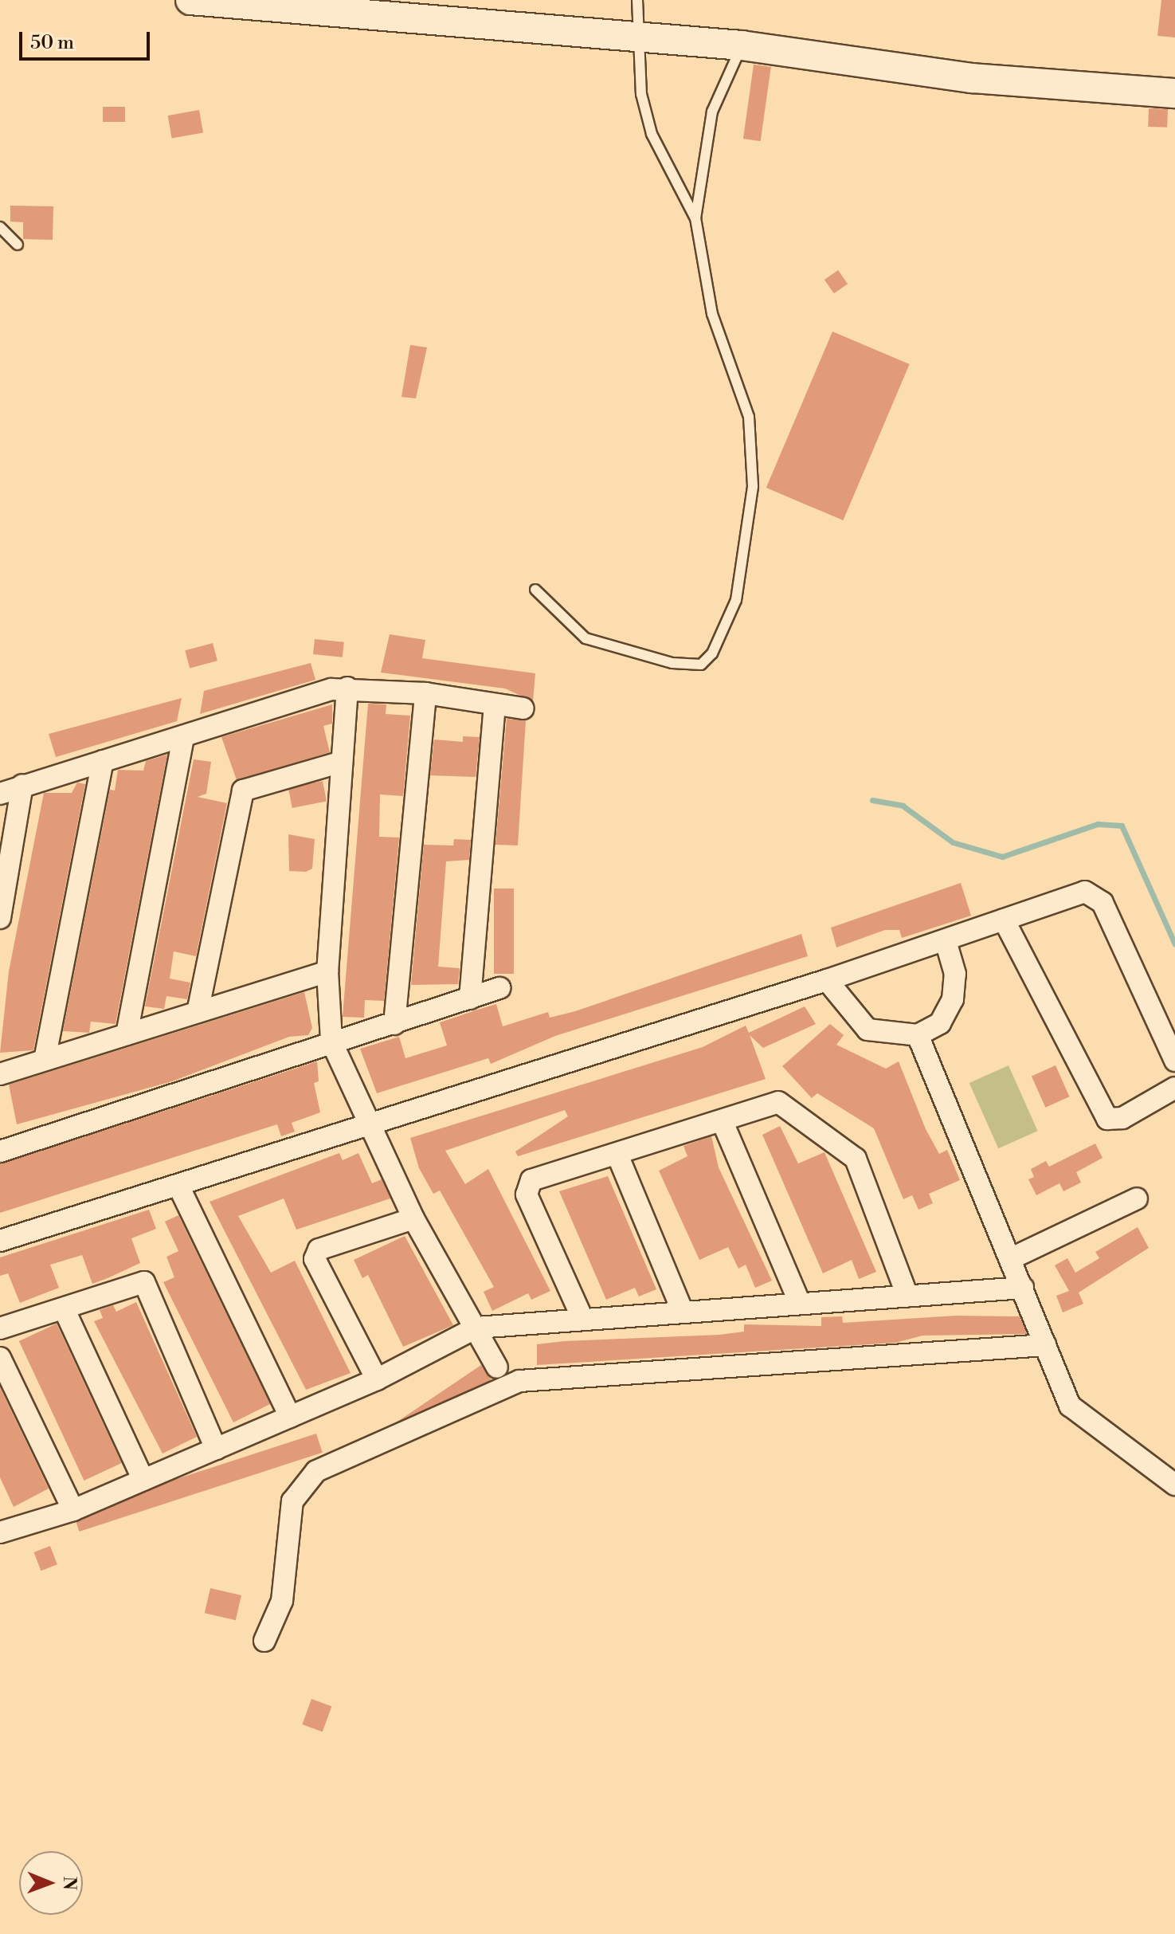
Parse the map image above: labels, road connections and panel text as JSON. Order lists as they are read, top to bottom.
{
  "scale_bar": "50 m",
  "north": "right"
}
